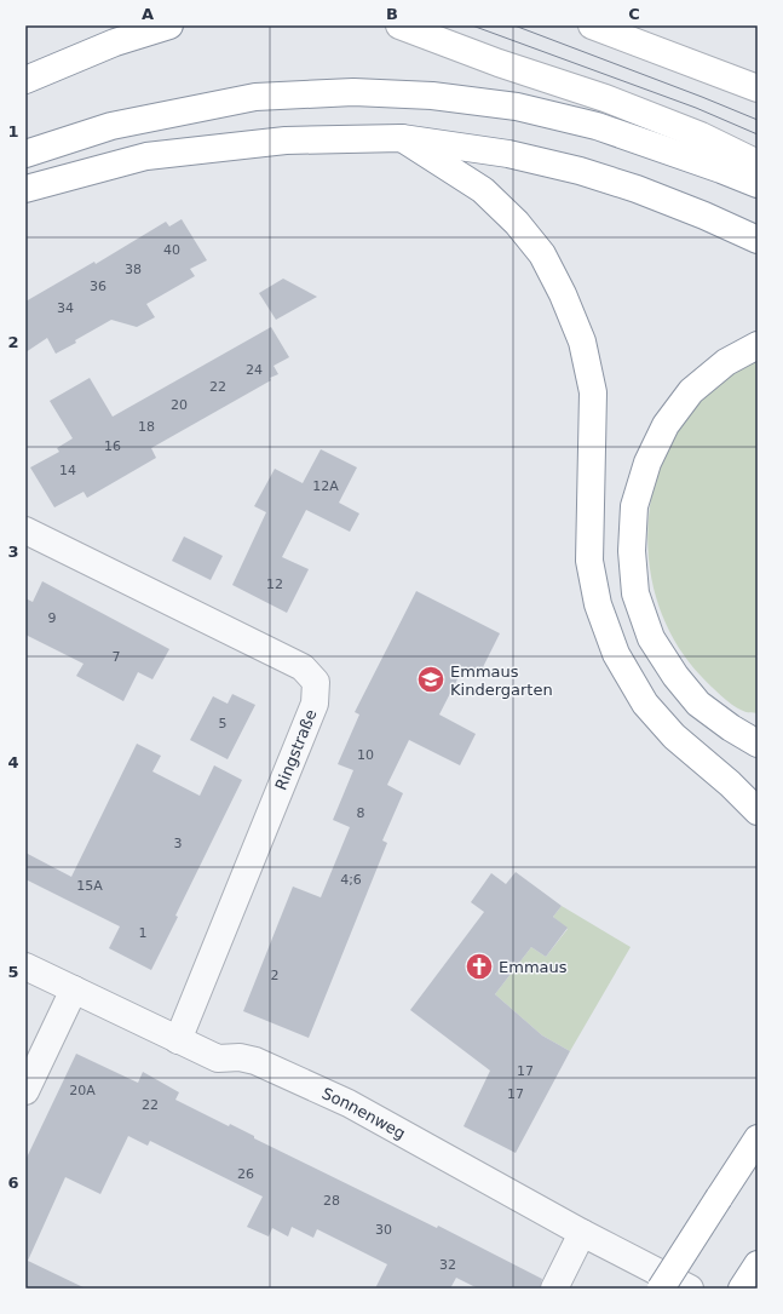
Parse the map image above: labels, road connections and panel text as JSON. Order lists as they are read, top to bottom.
{
  "streets": {
    "street": ["Ringstraße", "Sonnenweg"]
  },
  "crossings": [
    ["Ringstraße", "Sonnenweg"]
  ],
  "places": {
    "school or university": ["Emmaus Kindergarten"],
    "church": ["Emmaus"]
  },
  "house_numbers": [
    "40",
    "38",
    "36",
    "34",
    "24",
    "22",
    "20",
    "18",
    "16",
    "14",
    "12A",
    "12",
    "9",
    "7",
    "5",
    "10",
    "8",
    "3",
    "4;6",
    "15A",
    "1",
    "2",
    "17",
    "20A",
    "17",
    "22",
    "26",
    "28",
    "30",
    "32"
  ],
  "grid": {
    "columns": ["A", "B", "C"],
    "rows": [
      "1",
      "2",
      "3",
      "4",
      "5",
      "6"
    ]
  }
}
